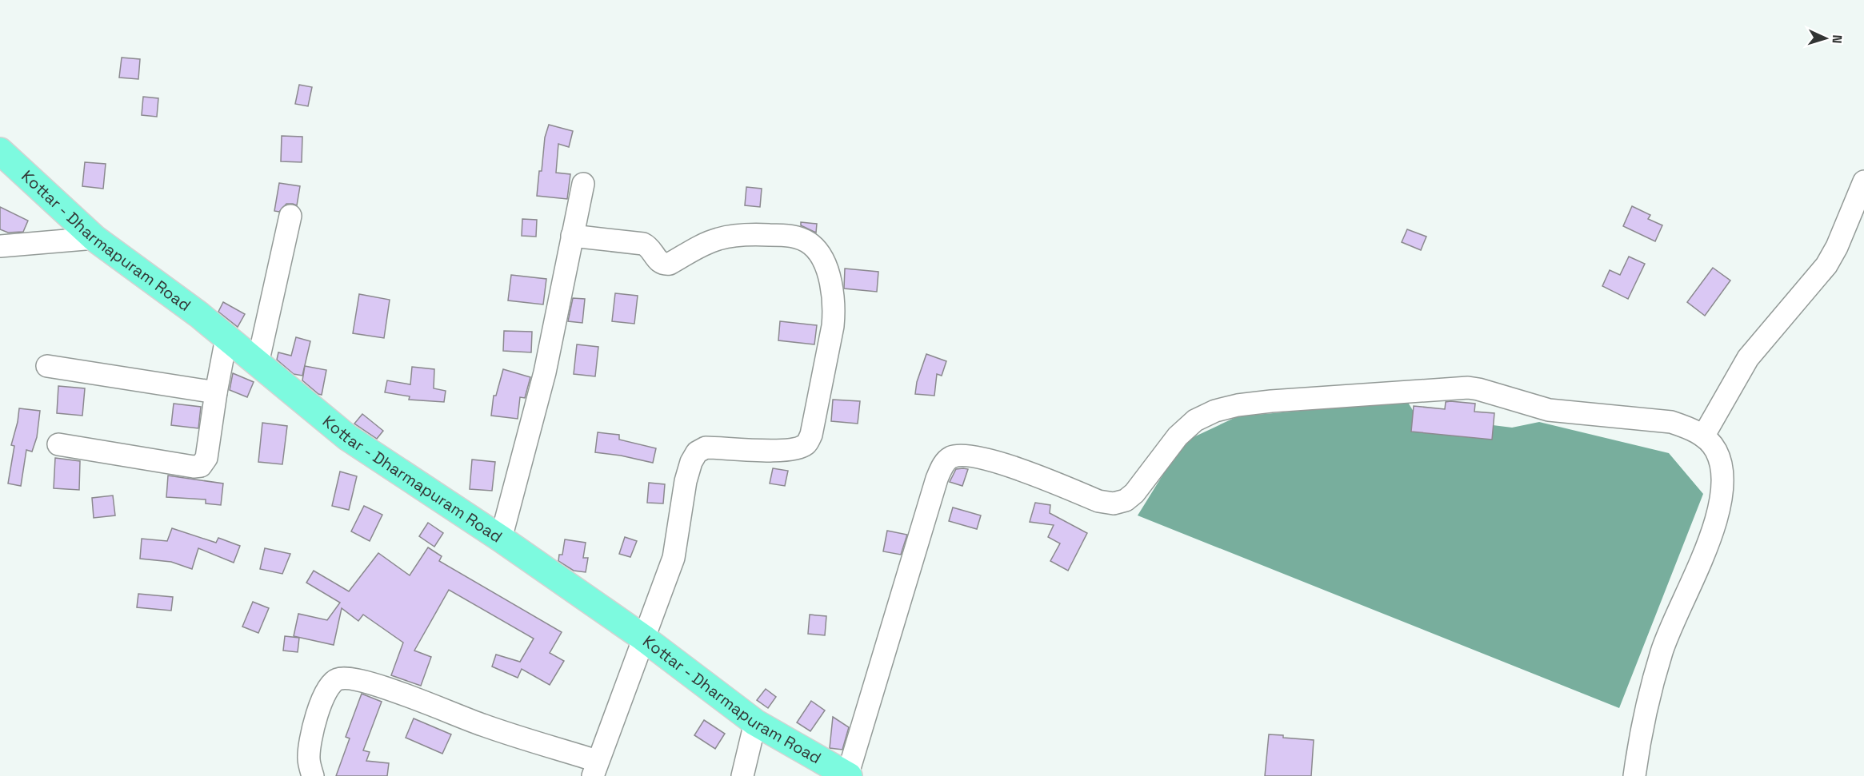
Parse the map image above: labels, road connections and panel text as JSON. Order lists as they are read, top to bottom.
{
  "streets": {
    "main road": ["Kottar - Dharmapuram Road"]
  },
  "north": "right"
}
